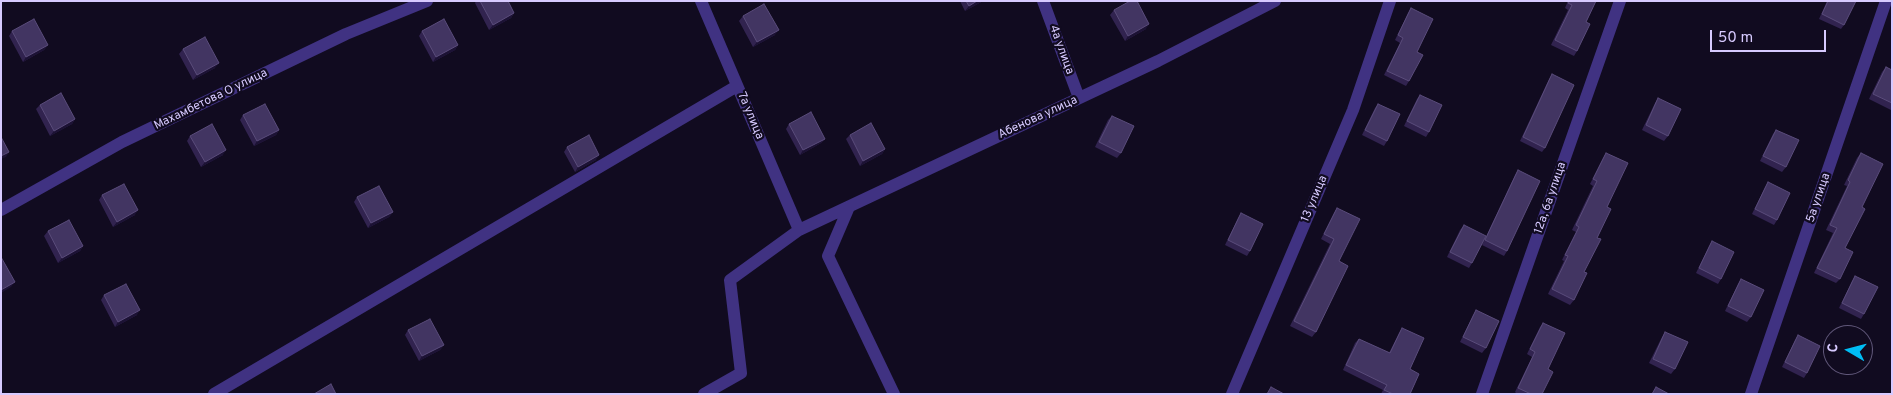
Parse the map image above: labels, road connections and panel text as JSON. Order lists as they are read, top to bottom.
{
  "streets": {
    "street": [
      "4а улица",
      "Махамбетова О улица",
      "7а улица",
      "Абенова улица",
      "12а, 6а улица",
      "5а улица",
      "13 улица"
    ]
  },
  "crossings": [
    ["4а улица", "Абенова улица"],
    ["7а улица", "Абенова улица"]
  ],
  "scale_bar": "50 m",
  "north": "left"
}
